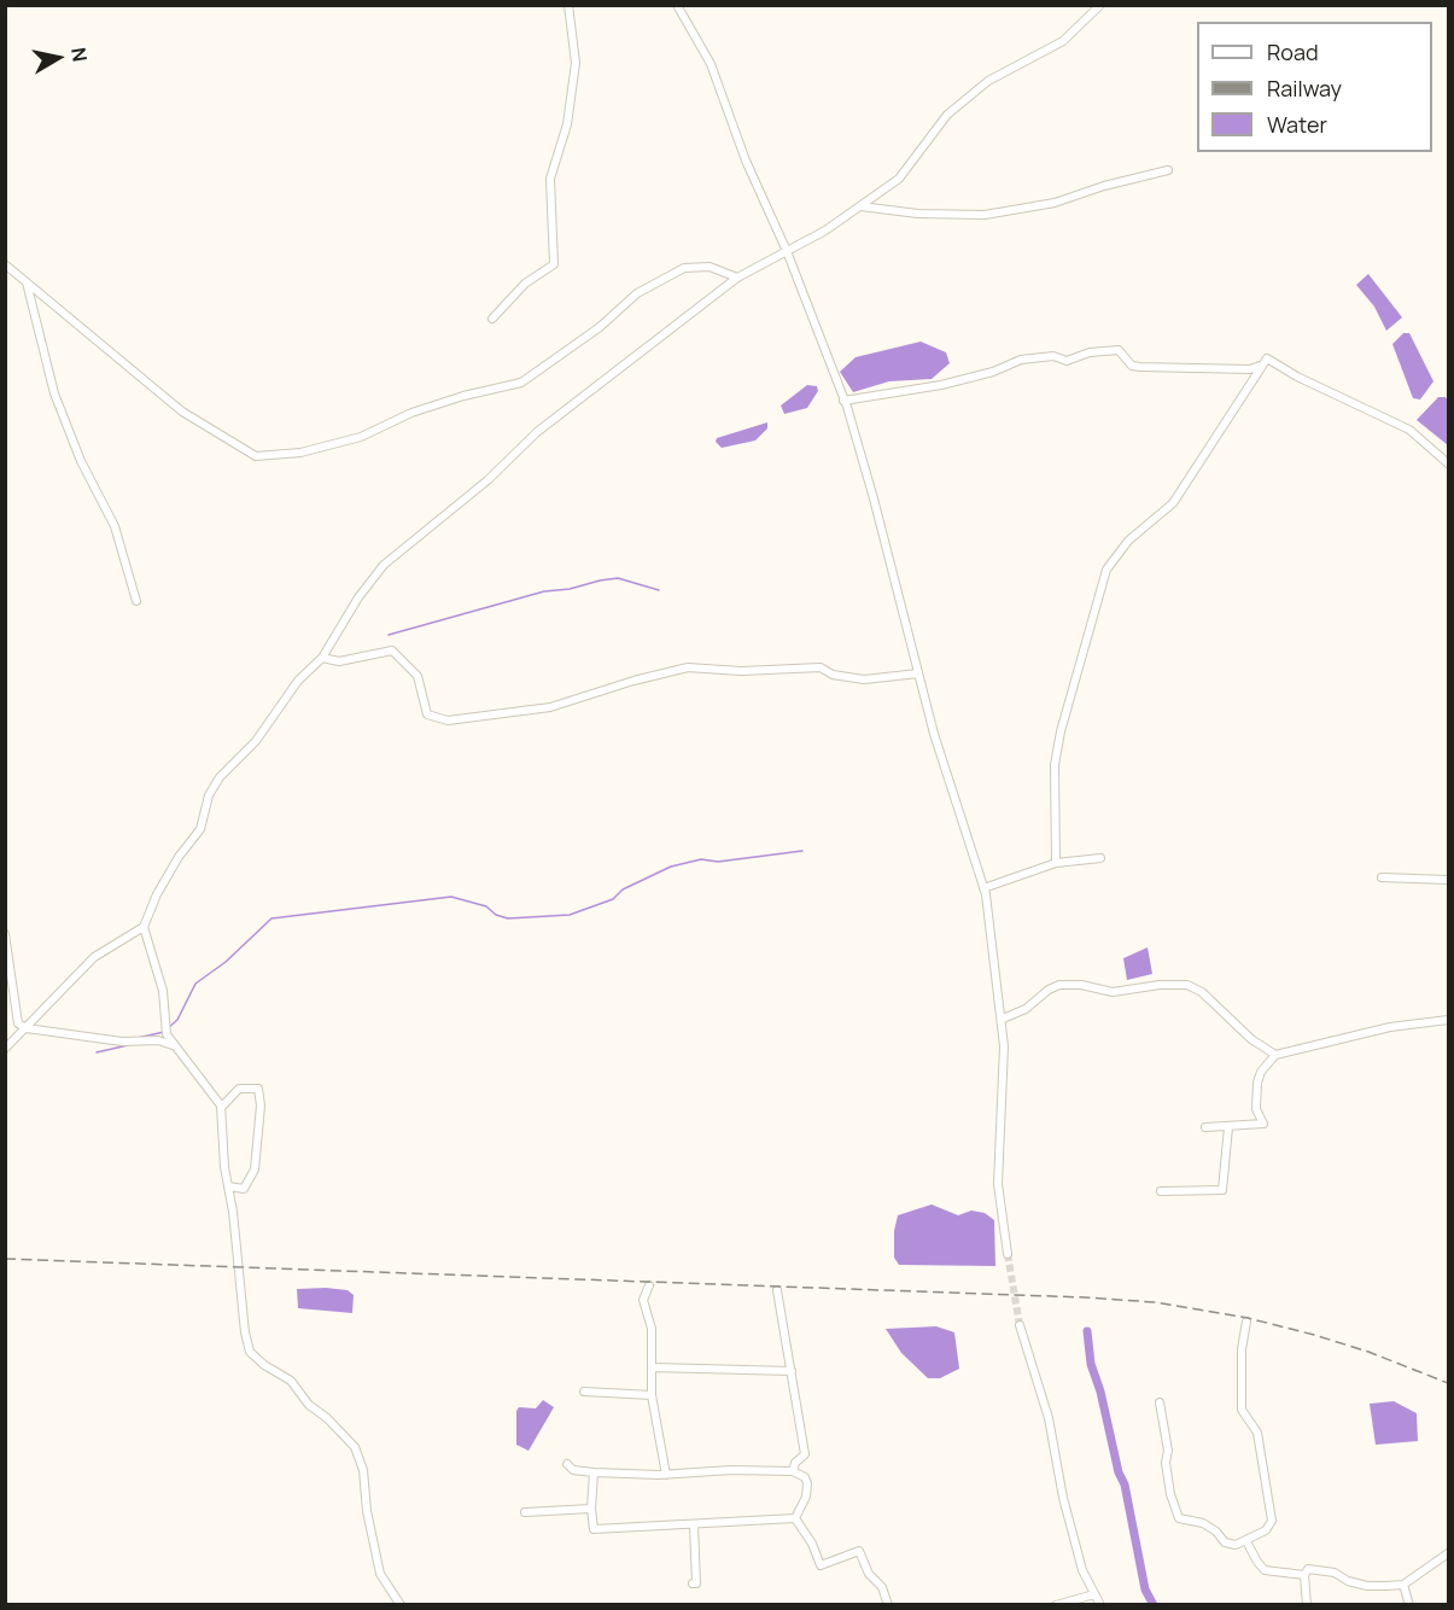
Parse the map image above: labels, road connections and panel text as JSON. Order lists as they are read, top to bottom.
{
  "legend": ["Road", "Railway", "Water"],
  "north": "right"
}
